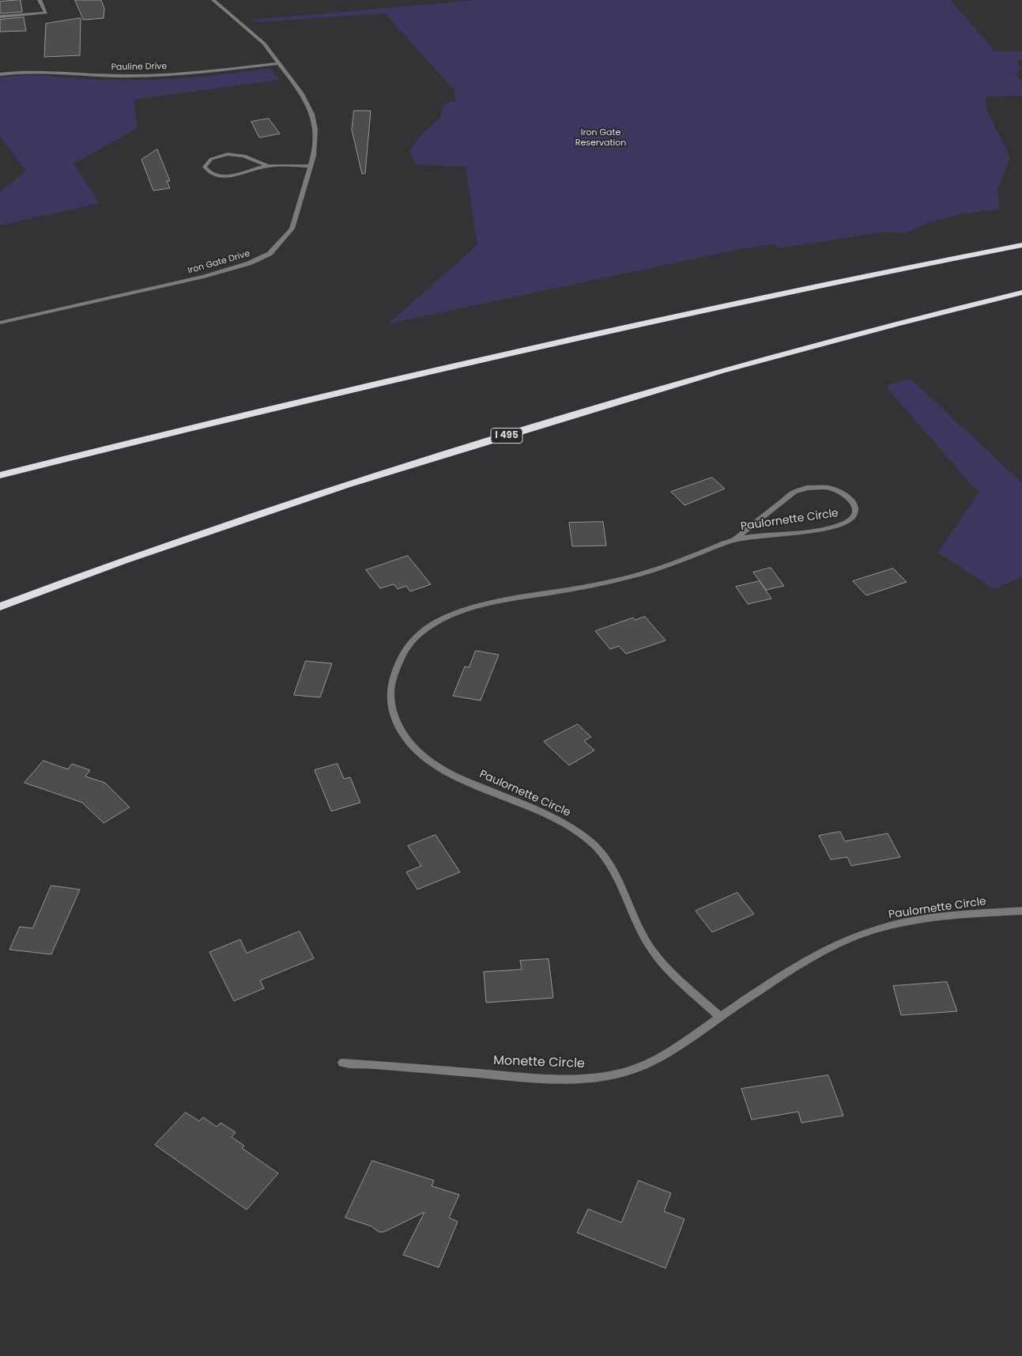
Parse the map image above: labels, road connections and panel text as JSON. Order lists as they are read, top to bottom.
{
  "streets": {
    "highway": ["I 495"],
    "street": [
      "Pauline Drive",
      "Iron Gate Drive",
      "Paulornette Circle",
      "Monette Circle"
    ]
  },
  "crossings": [
    ["Pauline Drive", "Iron Gate Drive"],
    ["Paulornette Circle", "Monette Circle"]
  ],
  "parks": ["Iron Gate Reservation"]
}
